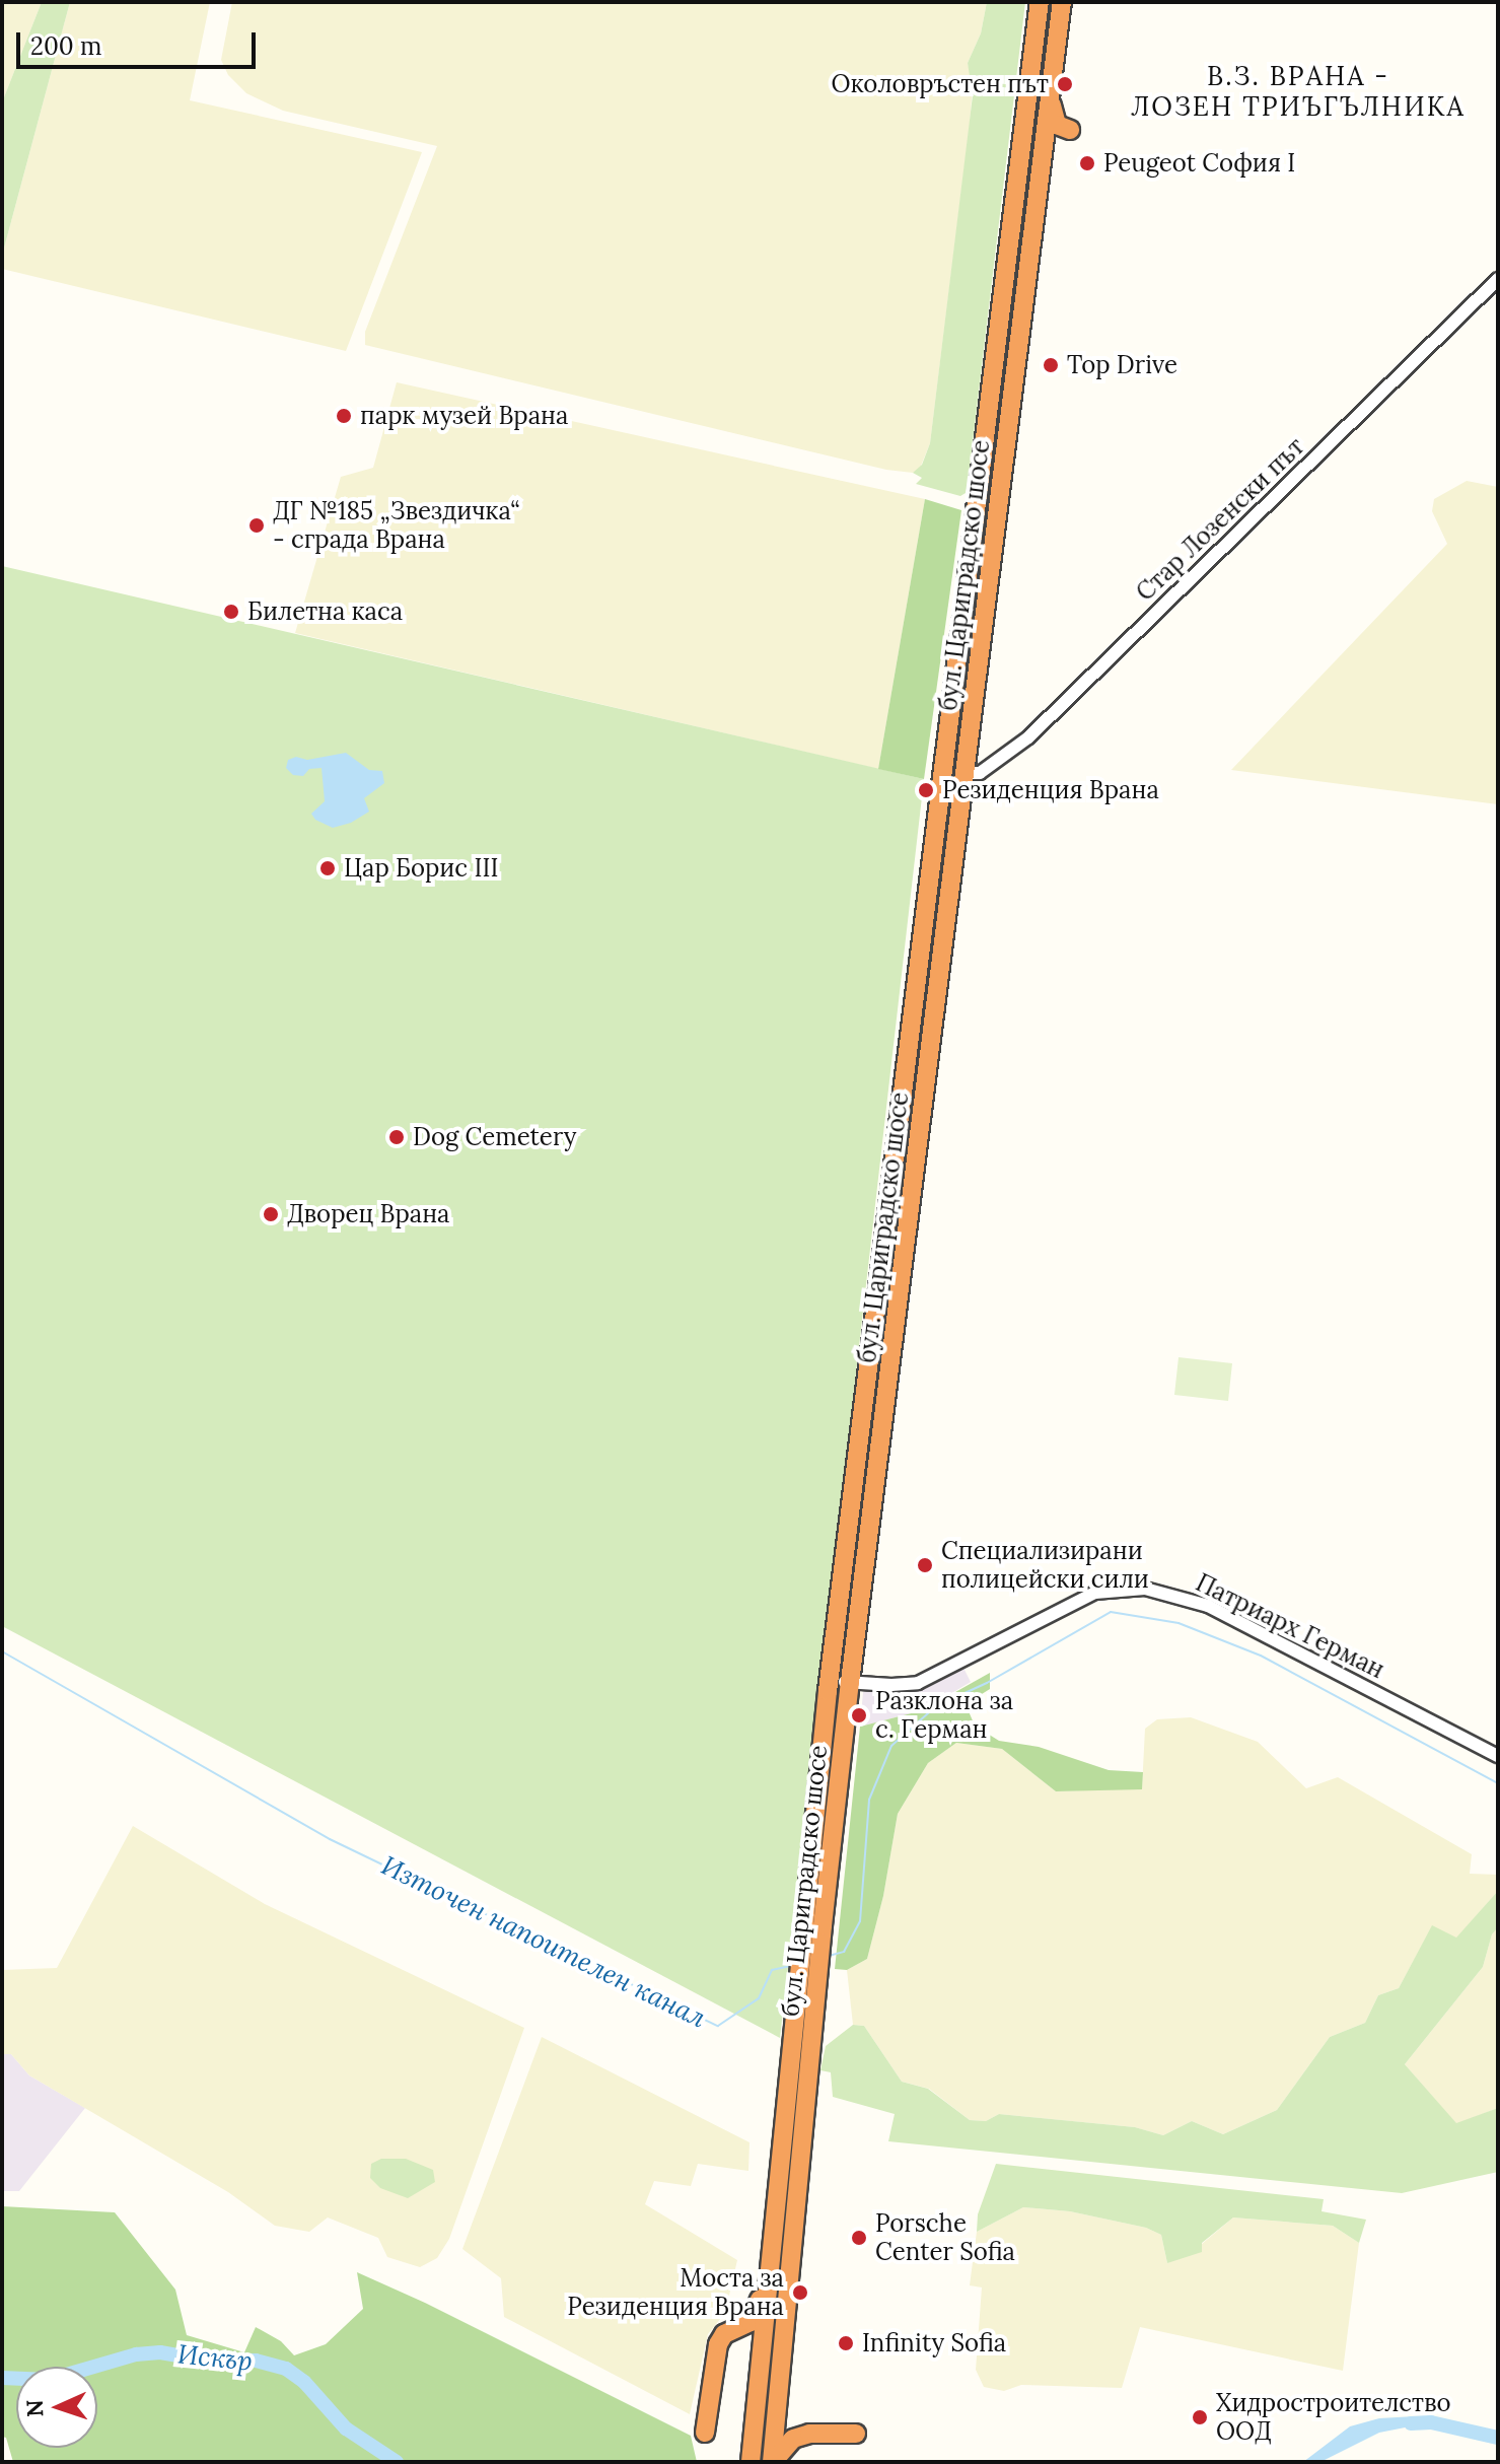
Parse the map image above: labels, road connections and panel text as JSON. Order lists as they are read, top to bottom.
{
  "streets": {
    "highway": ["бул. Цариградско шосе"],
    "street": ["Стар Лозенски път", "Патриарх Герман"]
  },
  "crossings": [
    ["Стар Лозенски път", "бул. Цариградско шосе"],
    ["бул. Цариградско шосе", "Патриарх Герман"]
  ],
  "districts": ["В.З. ВРАНА - ЛОЗЕН ТРИЪГЪЛНИКА"],
  "water": ["Източен напоителен канал", "Искър"],
  "places": [
    "Околовръстен път",
    "Peugeot София I",
    "Top Drive",
    "парк музей Врана",
    "ДГ №185 „Звездичка“ - сграда Врана",
    "Билетна каса",
    "Резиденция Врана",
    "Цар Борис III",
    "Dog Cemetery",
    "Дворец Врана",
    "Специализирани полицейски сили",
    "Разклона за с. Герман",
    "Porsche Center Sofia",
    "Моста за Резиденция Врана",
    "Infinity Sofia",
    "Хидростроителство ООД"
  ],
  "scale_bar": "200 m",
  "north": "left"
}
